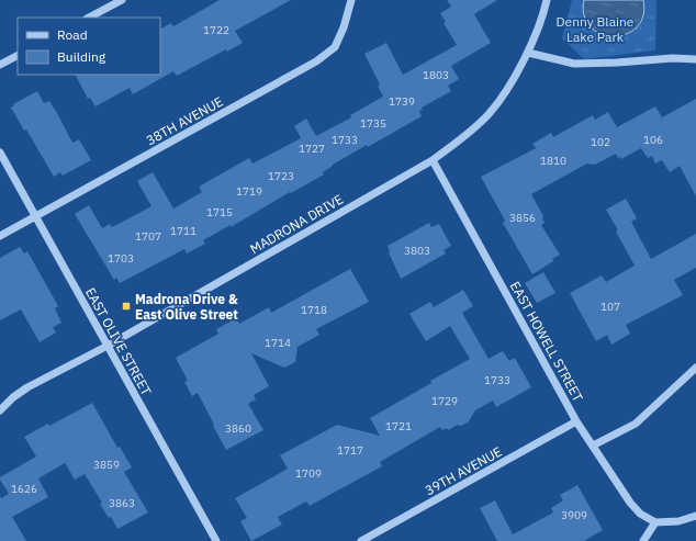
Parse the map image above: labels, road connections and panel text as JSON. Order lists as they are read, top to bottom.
{
  "streets": {
    "street": [
      "38TH AVENUE",
      "MADRONA DRIVE",
      "EAST OLIVE STREET",
      "EAST HOWELL STREET",
      "39TH AVENUE"
    ]
  },
  "crossings": [
    ["38TH AVENUE", "EAST OLIVE STREET"],
    ["MADRONA DRIVE", "EAST OLIVE STREET"],
    ["MADRONA DRIVE", "EAST HOWELL STREET"],
    ["EAST HOWELL STREET", "39TH AVENUE"]
  ],
  "parks": ["Denny Blaine Lake Park"],
  "places": {
    "transit": ["Madrona Drive & East Olive Street"]
  },
  "house_numbers": [
    "1722",
    "1803",
    "1739",
    "1735",
    "1733",
    "106",
    "102",
    "1727",
    "1810",
    "1723",
    "1719",
    "1715",
    "3856",
    "1711",
    "1707",
    "3803",
    "1703",
    "107",
    "1718",
    "1714",
    "1733",
    "1729",
    "1721",
    "3860",
    "1717",
    "3859",
    "1709",
    "1626",
    "3863",
    "3909"
  ],
  "legend": ["Road", "Building"]
}
